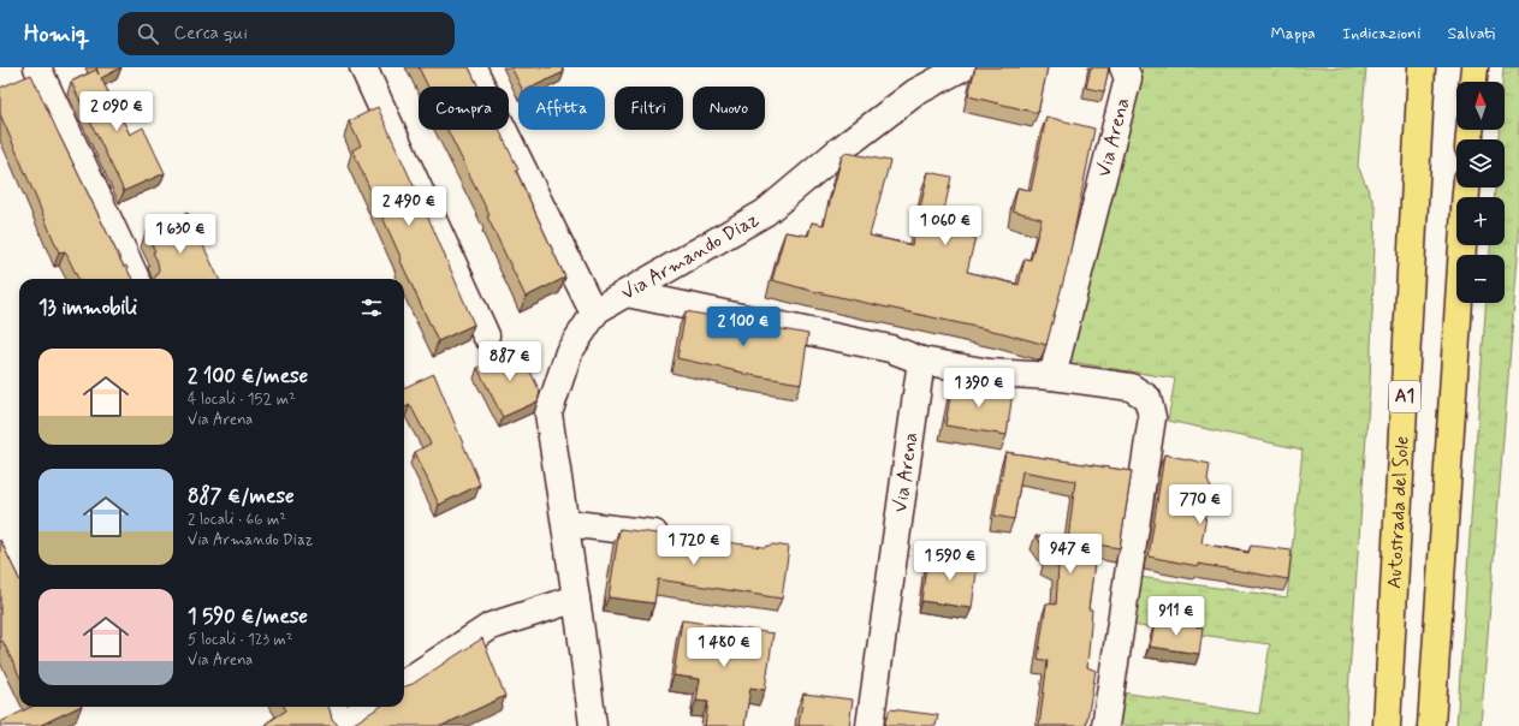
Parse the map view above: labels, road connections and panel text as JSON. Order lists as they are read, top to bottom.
{
  "streets": {
    "highway": ["A1", "Autostrada del Sole"],
    "street": ["Via Arena", "Via Armando Diaz"]
  },
  "north": "top",
  "page": {
    "header": "Homiq",
    "search": "Cerca qui",
    "nav": ["Mappa", "Indicazioni", "Salvati"],
    "map_buttons": ["+", "−"],
    "chip": [
      "Compra",
      "Affitta",
      "Filtri",
      "Nuovo"
    ],
    "price": [
      "2 090 €",
      "2 490 €",
      "1 060 €",
      "1 630 €",
      "2 100 €",
      "887 €",
      "1 390 €",
      "770 €",
      "1 720 €",
      "947 €",
      "1 590 €",
      "911 €",
      "1 480 €"
    ],
    "heading": "13 immobili",
    "list": [
      {
        "name": "2 100 €/mese",
        "note": "4 locali · 152 m² · Via Arena"
      },
      {
        "name": "887 €/mese",
        "note": "2 locali · 66 m² · Via Armando Diaz"
      },
      {
        "name": "1 590 €/mese",
        "note": "5 locali · 123 m² · Via Arena"
      }
    ]
  }
}
